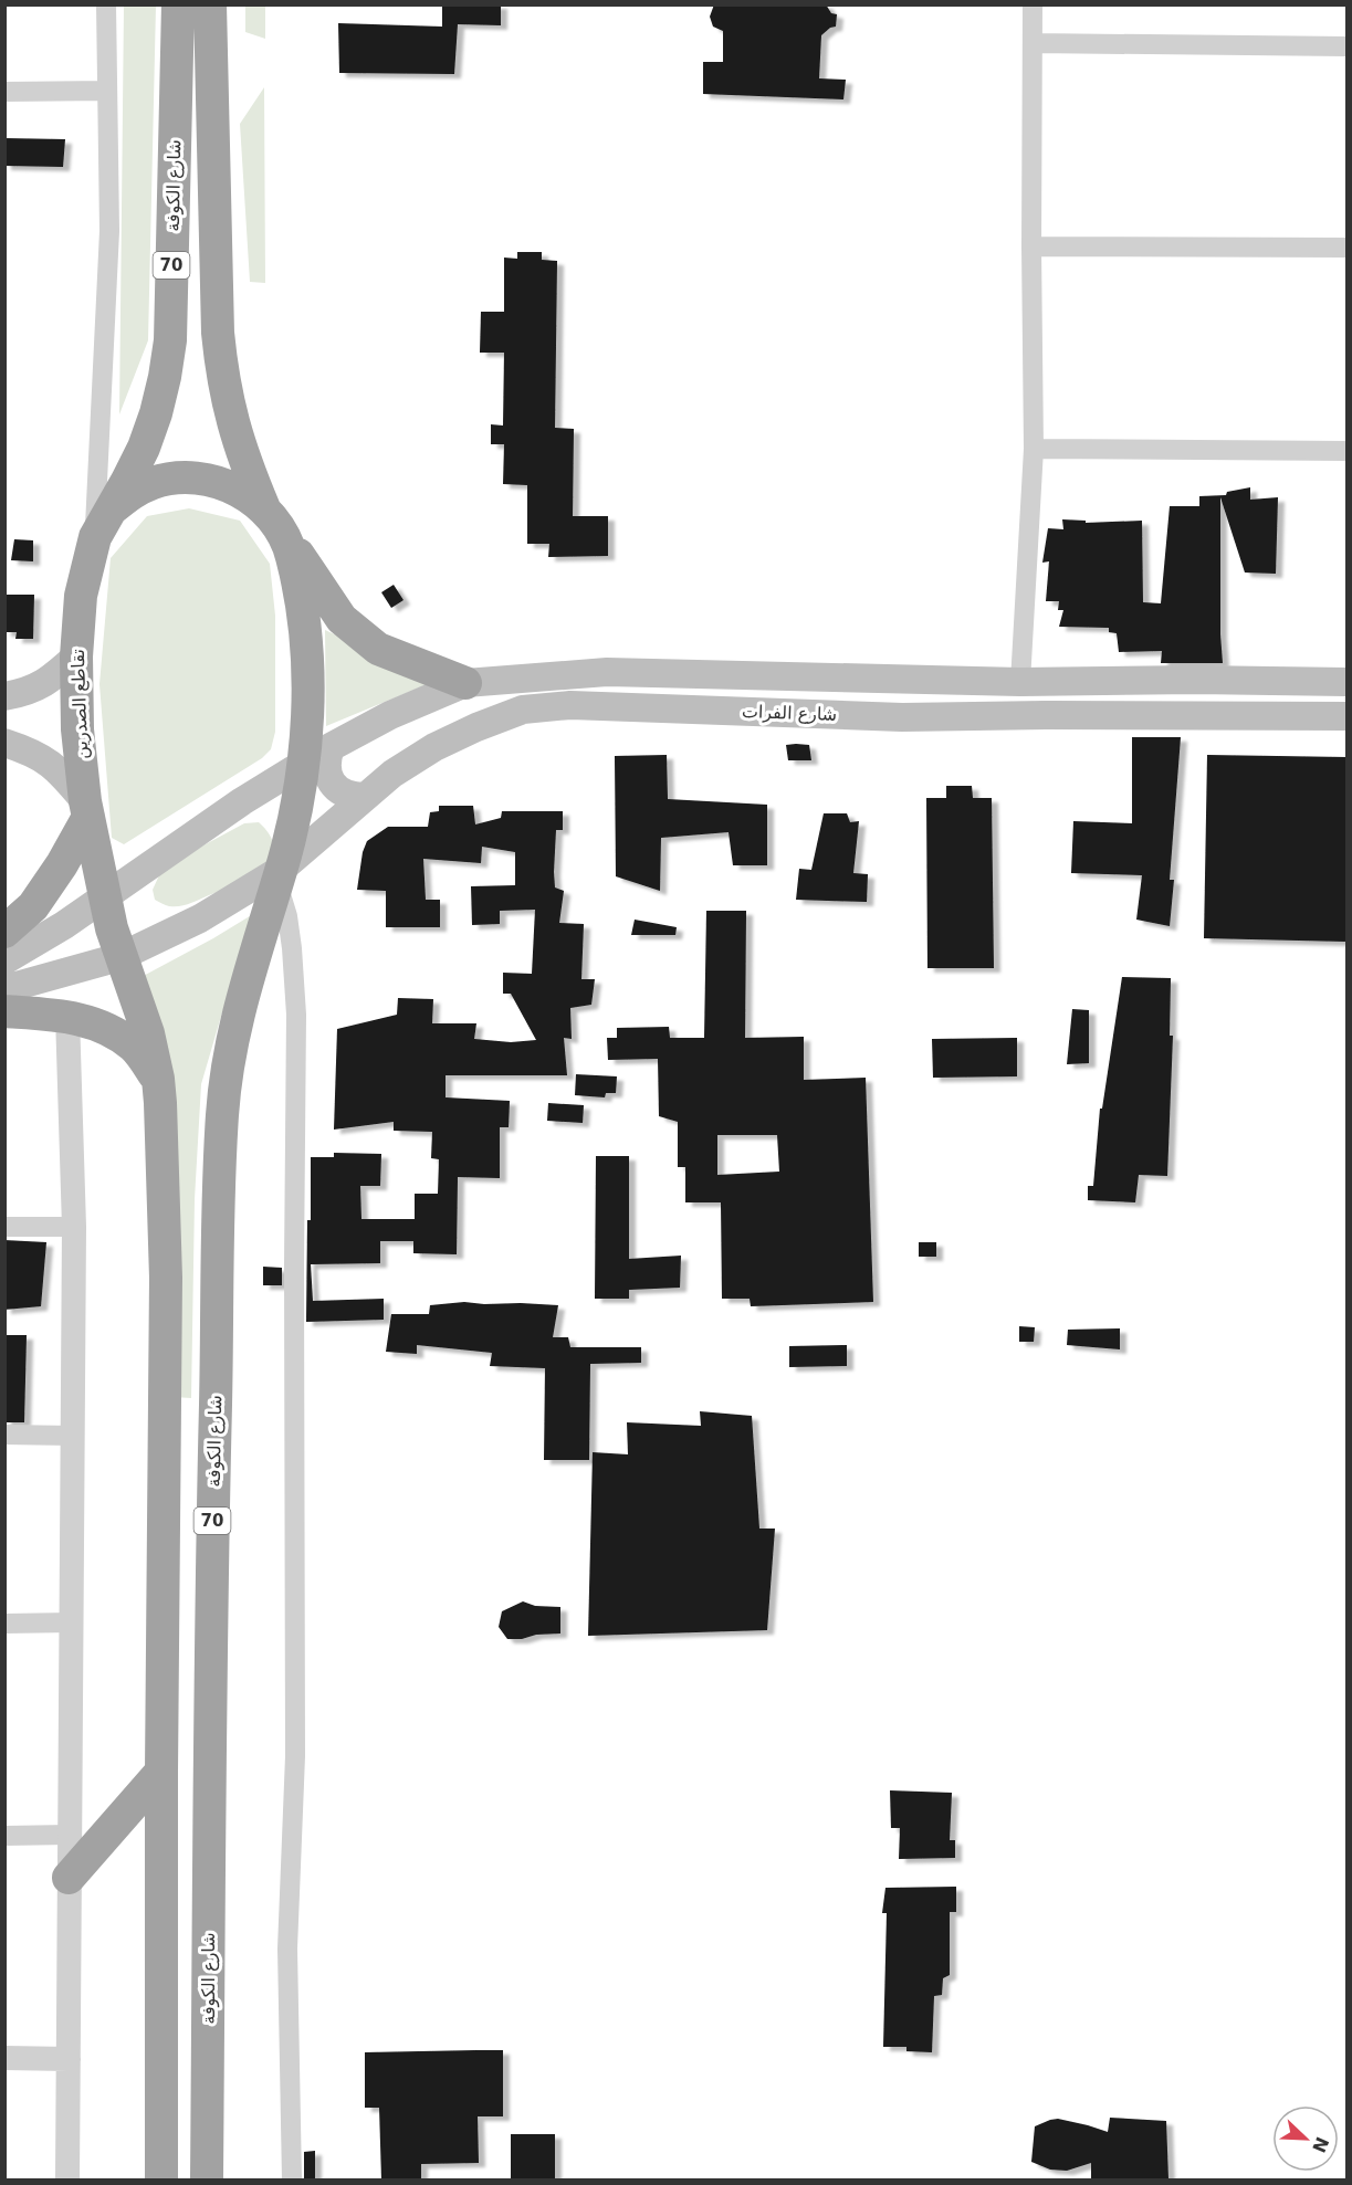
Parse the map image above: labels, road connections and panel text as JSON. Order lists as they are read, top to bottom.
{
  "streets": {
    "highway": ["شارع الكوفة", "70", "تقاطع الصدرين"],
    "main road": ["شارع الفرات"]
  },
  "crossings": [
    ["شارع الكوفة", "70"],
    ["شارع الكوفة", "تقاطع الصدرين"],
    ["شارع الكوفة", "شارع الفرات"],
    ["70", "تقاطع الصدرين"],
    ["70", "شارع الفرات"],
    ["تقاطع الصدرين", "شارع الفرات"]
  ],
  "north": "bottom right"
}
